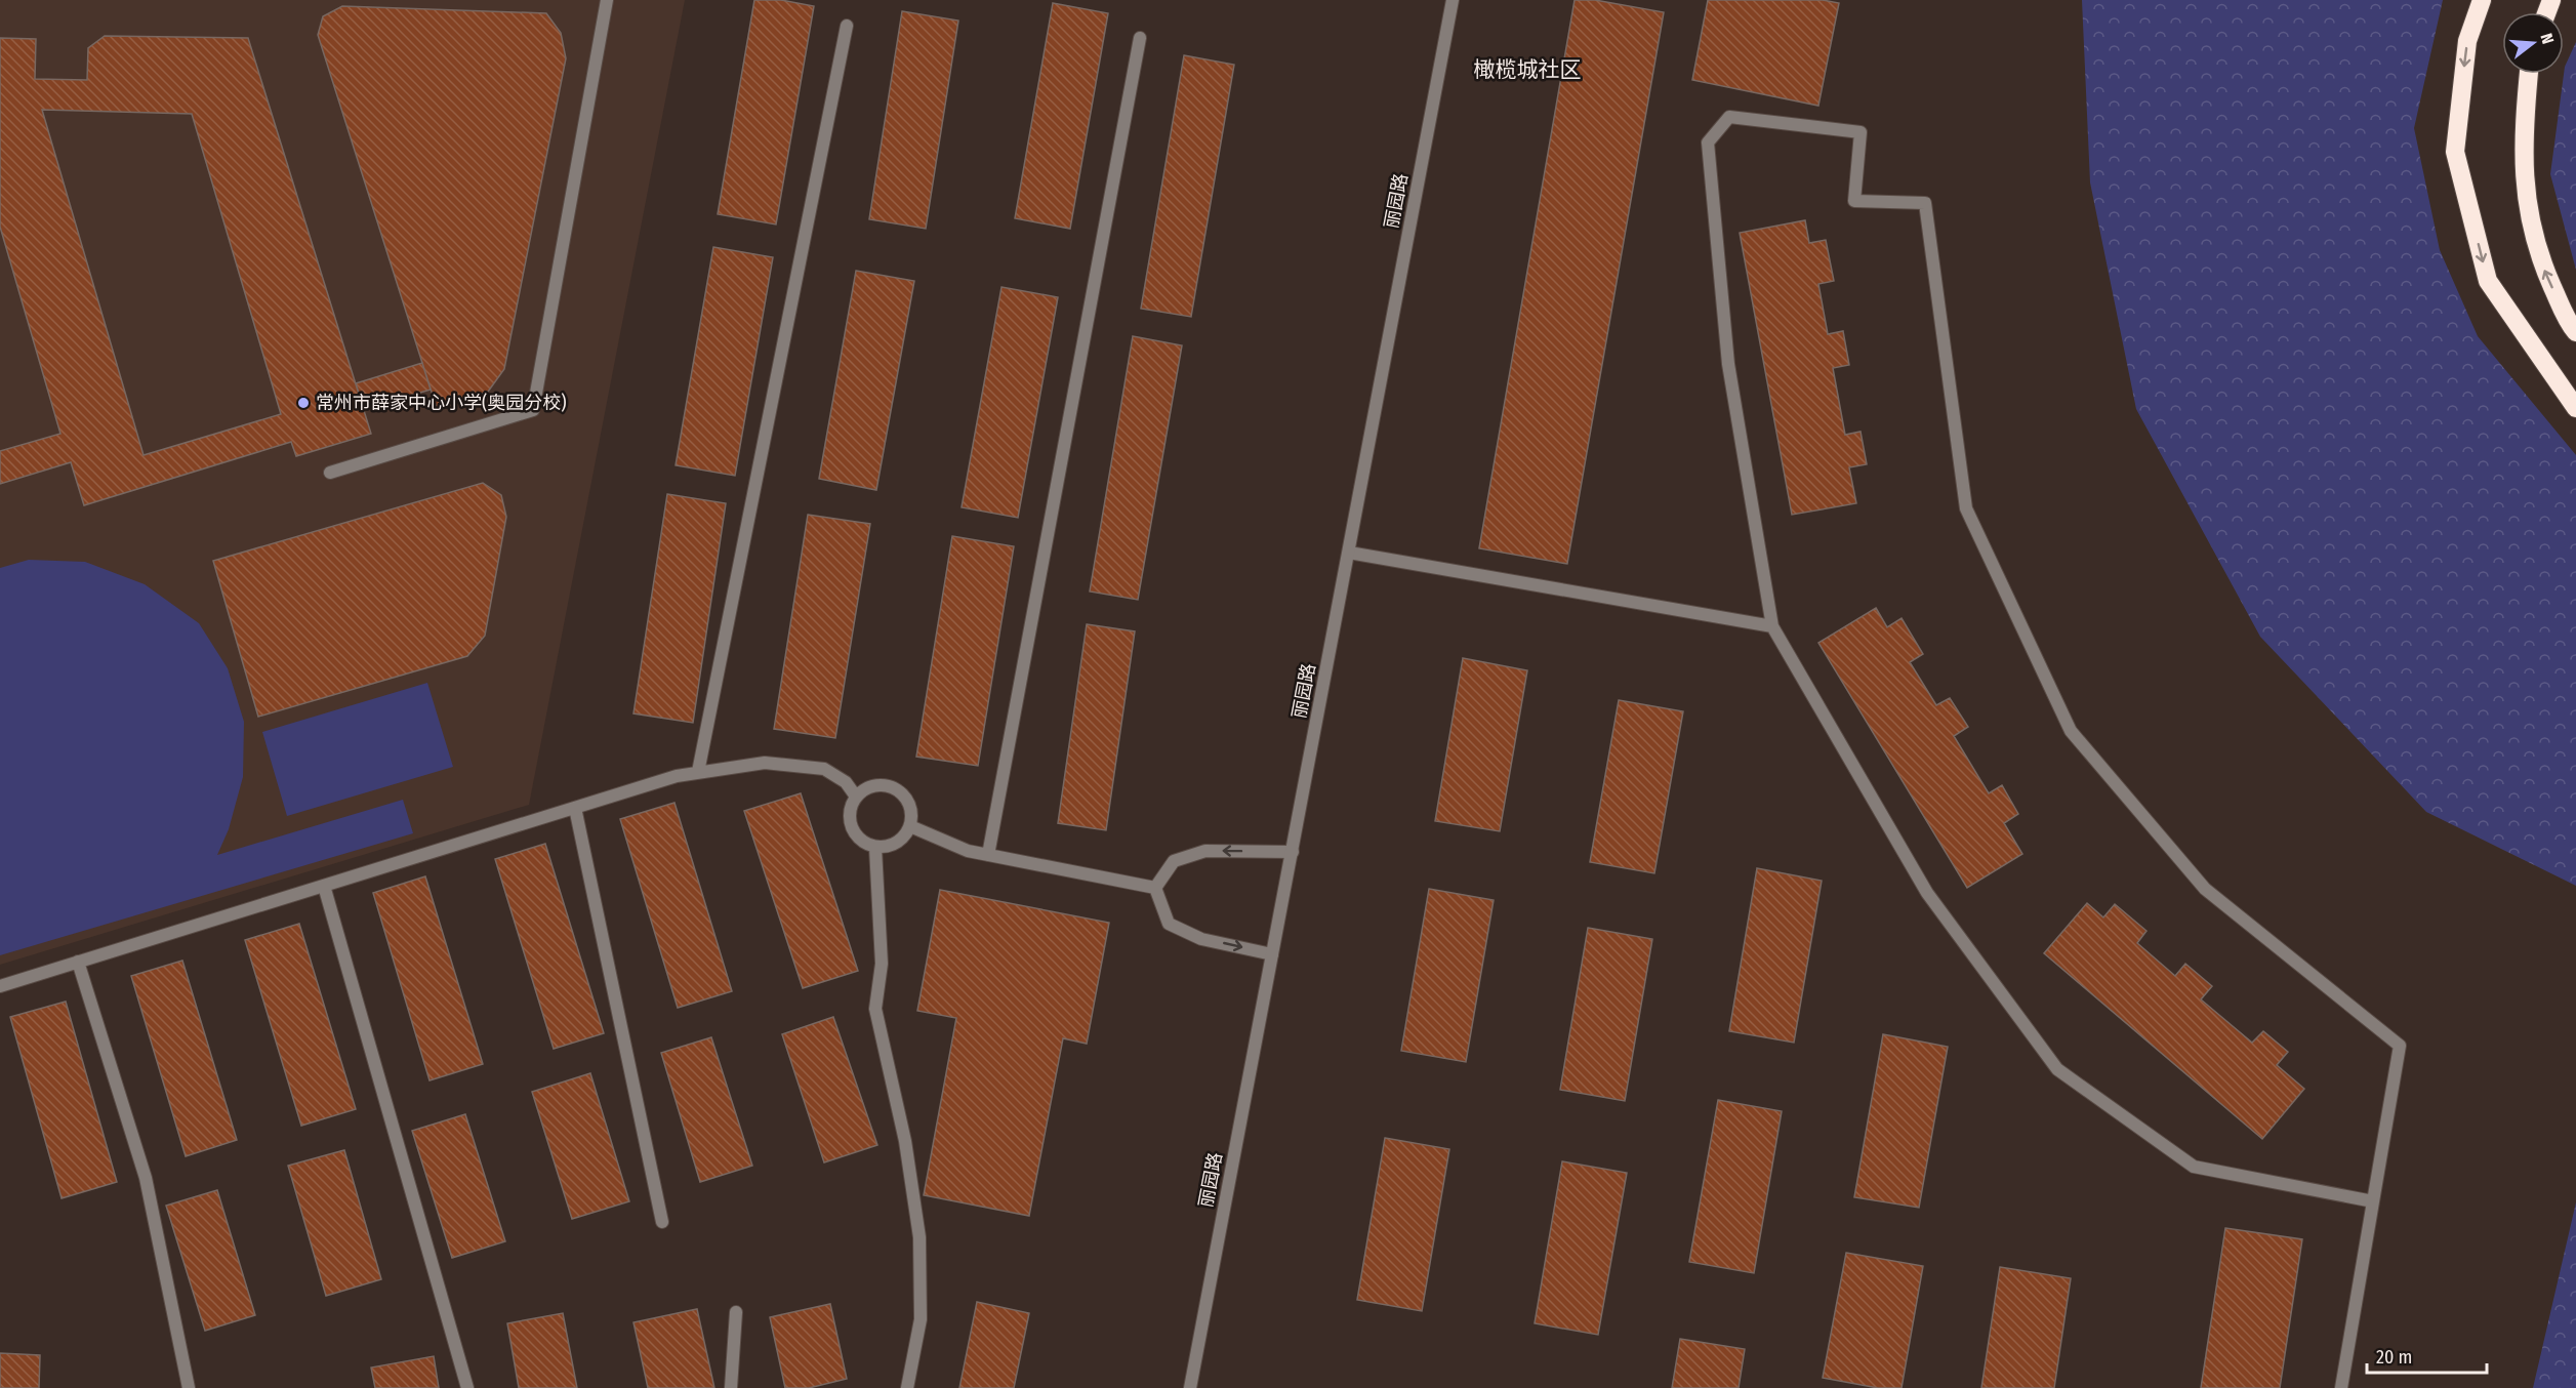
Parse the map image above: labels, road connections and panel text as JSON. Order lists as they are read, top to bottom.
{
  "streets": {
    "street": ["丽园路"]
  },
  "districts": ["橄榄城社区"],
  "places": ["常州市薛家中心小学(奥园分校)"],
  "scale_bar": "20 m",
  "north": "right"
}
